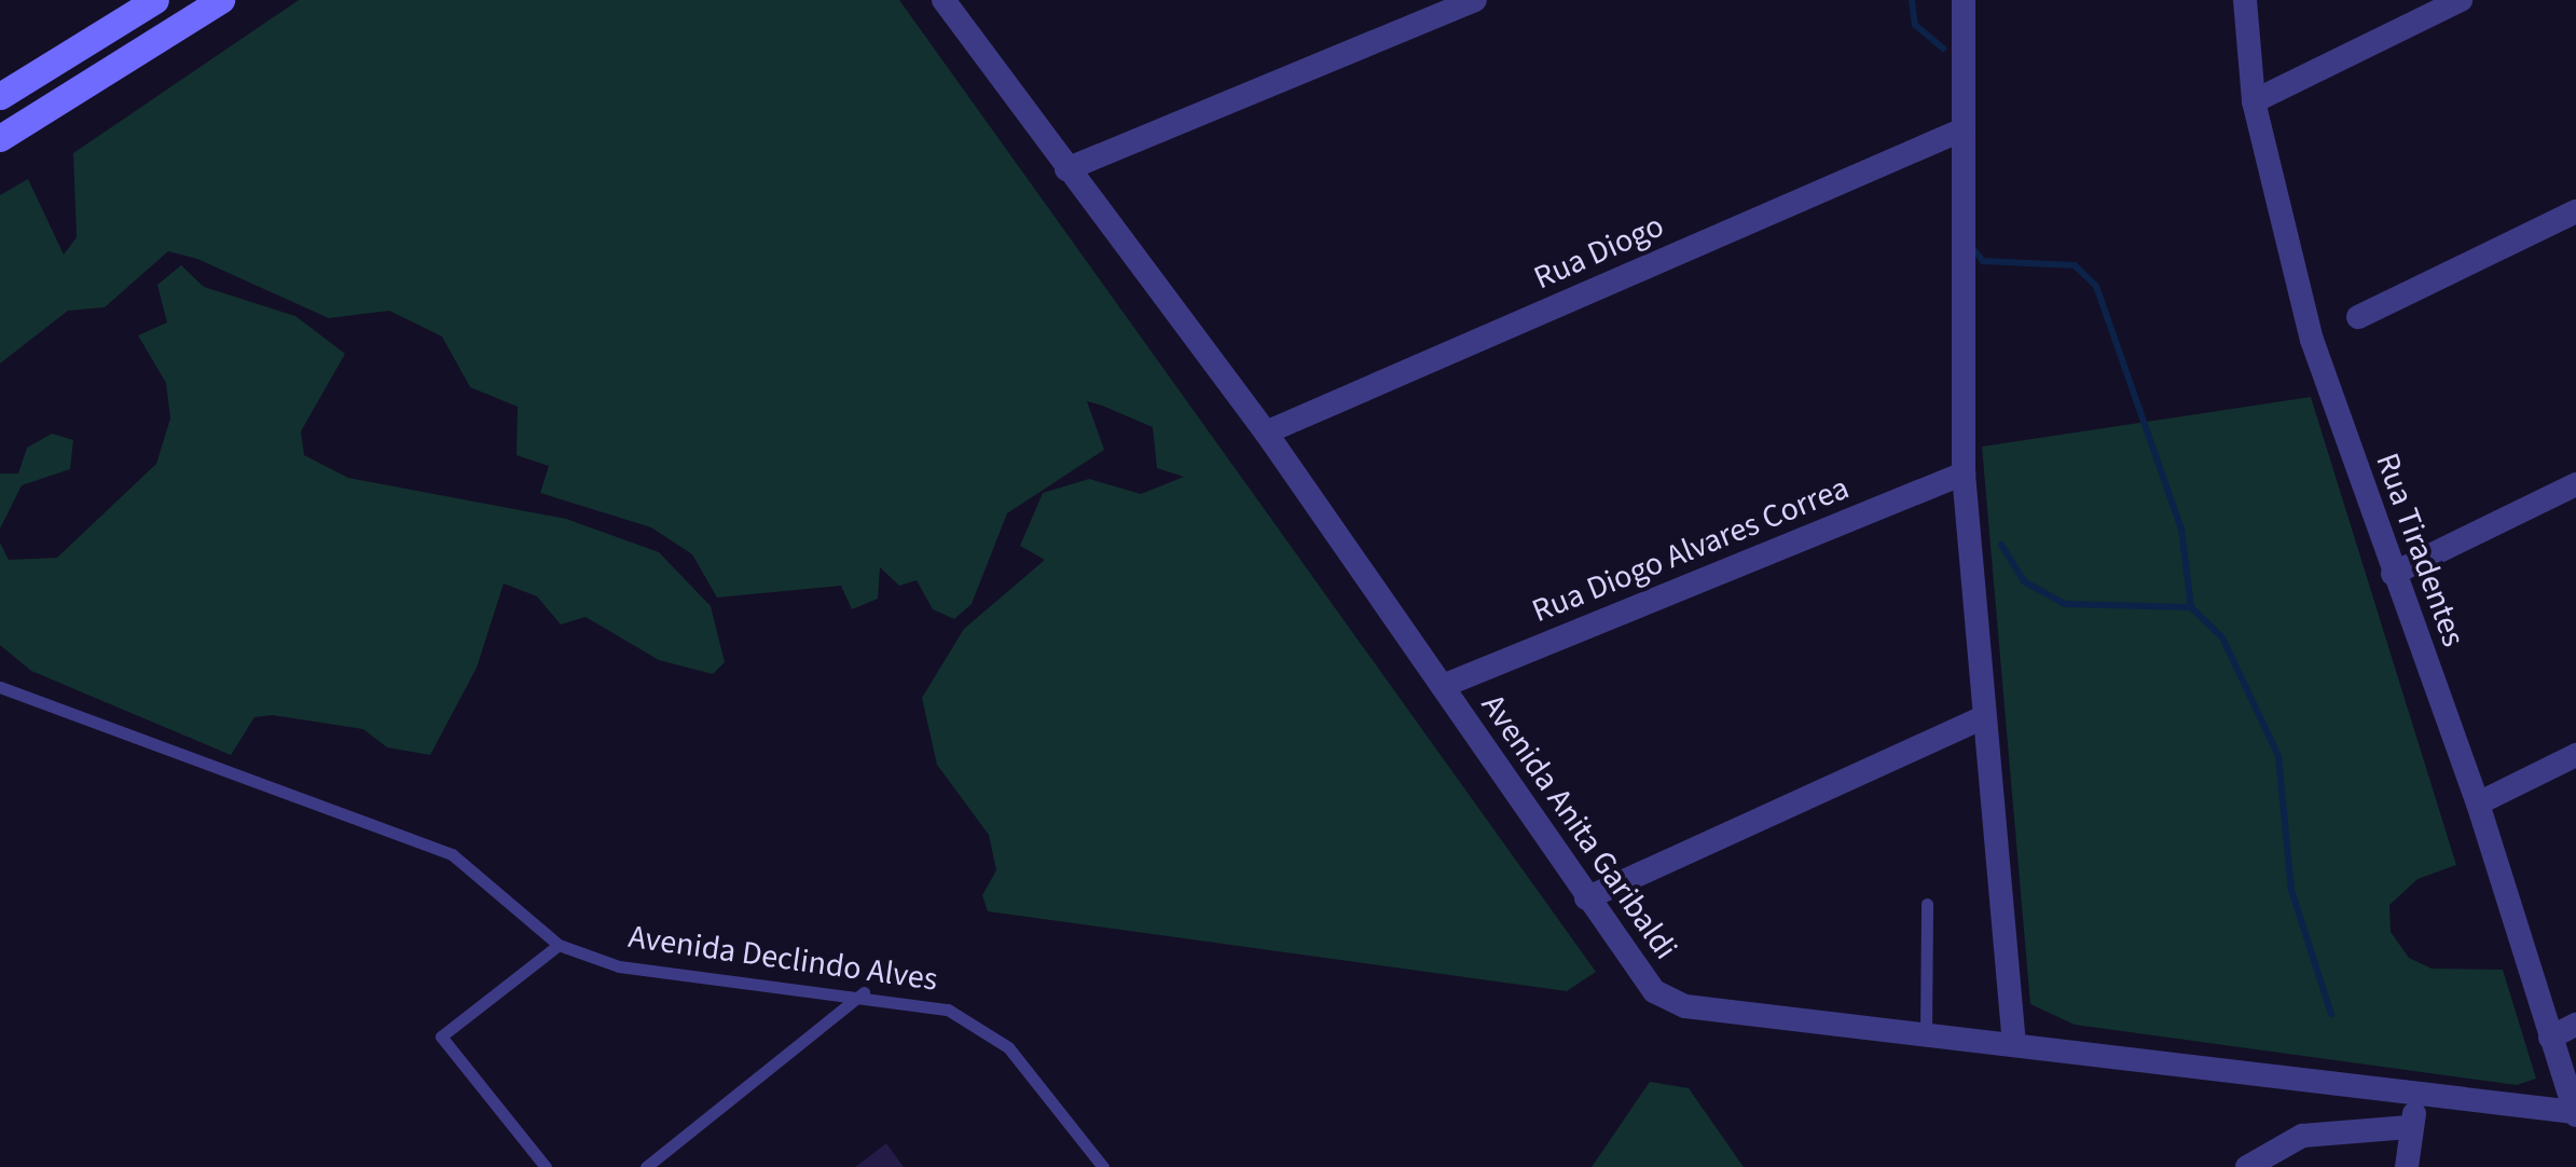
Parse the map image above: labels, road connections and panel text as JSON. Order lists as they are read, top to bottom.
{
  "streets": {
    "street": [
      "Rua Diogo",
      "Rua Diogo Alvares Correa",
      "Rua Tiradentes",
      "Avenida Anita Garibaldi"
    ],
    "lane": ["Avenida Declindo Alves"]
  },
  "crossings": [
    ["Rua Diogo", "Avenida Anita Garibaldi"],
    ["Rua Diogo Alvares Correa", "Avenida Anita Garibaldi"],
    ["Rua Tiradentes", "Avenida Anita Garibaldi"]
  ]
}
